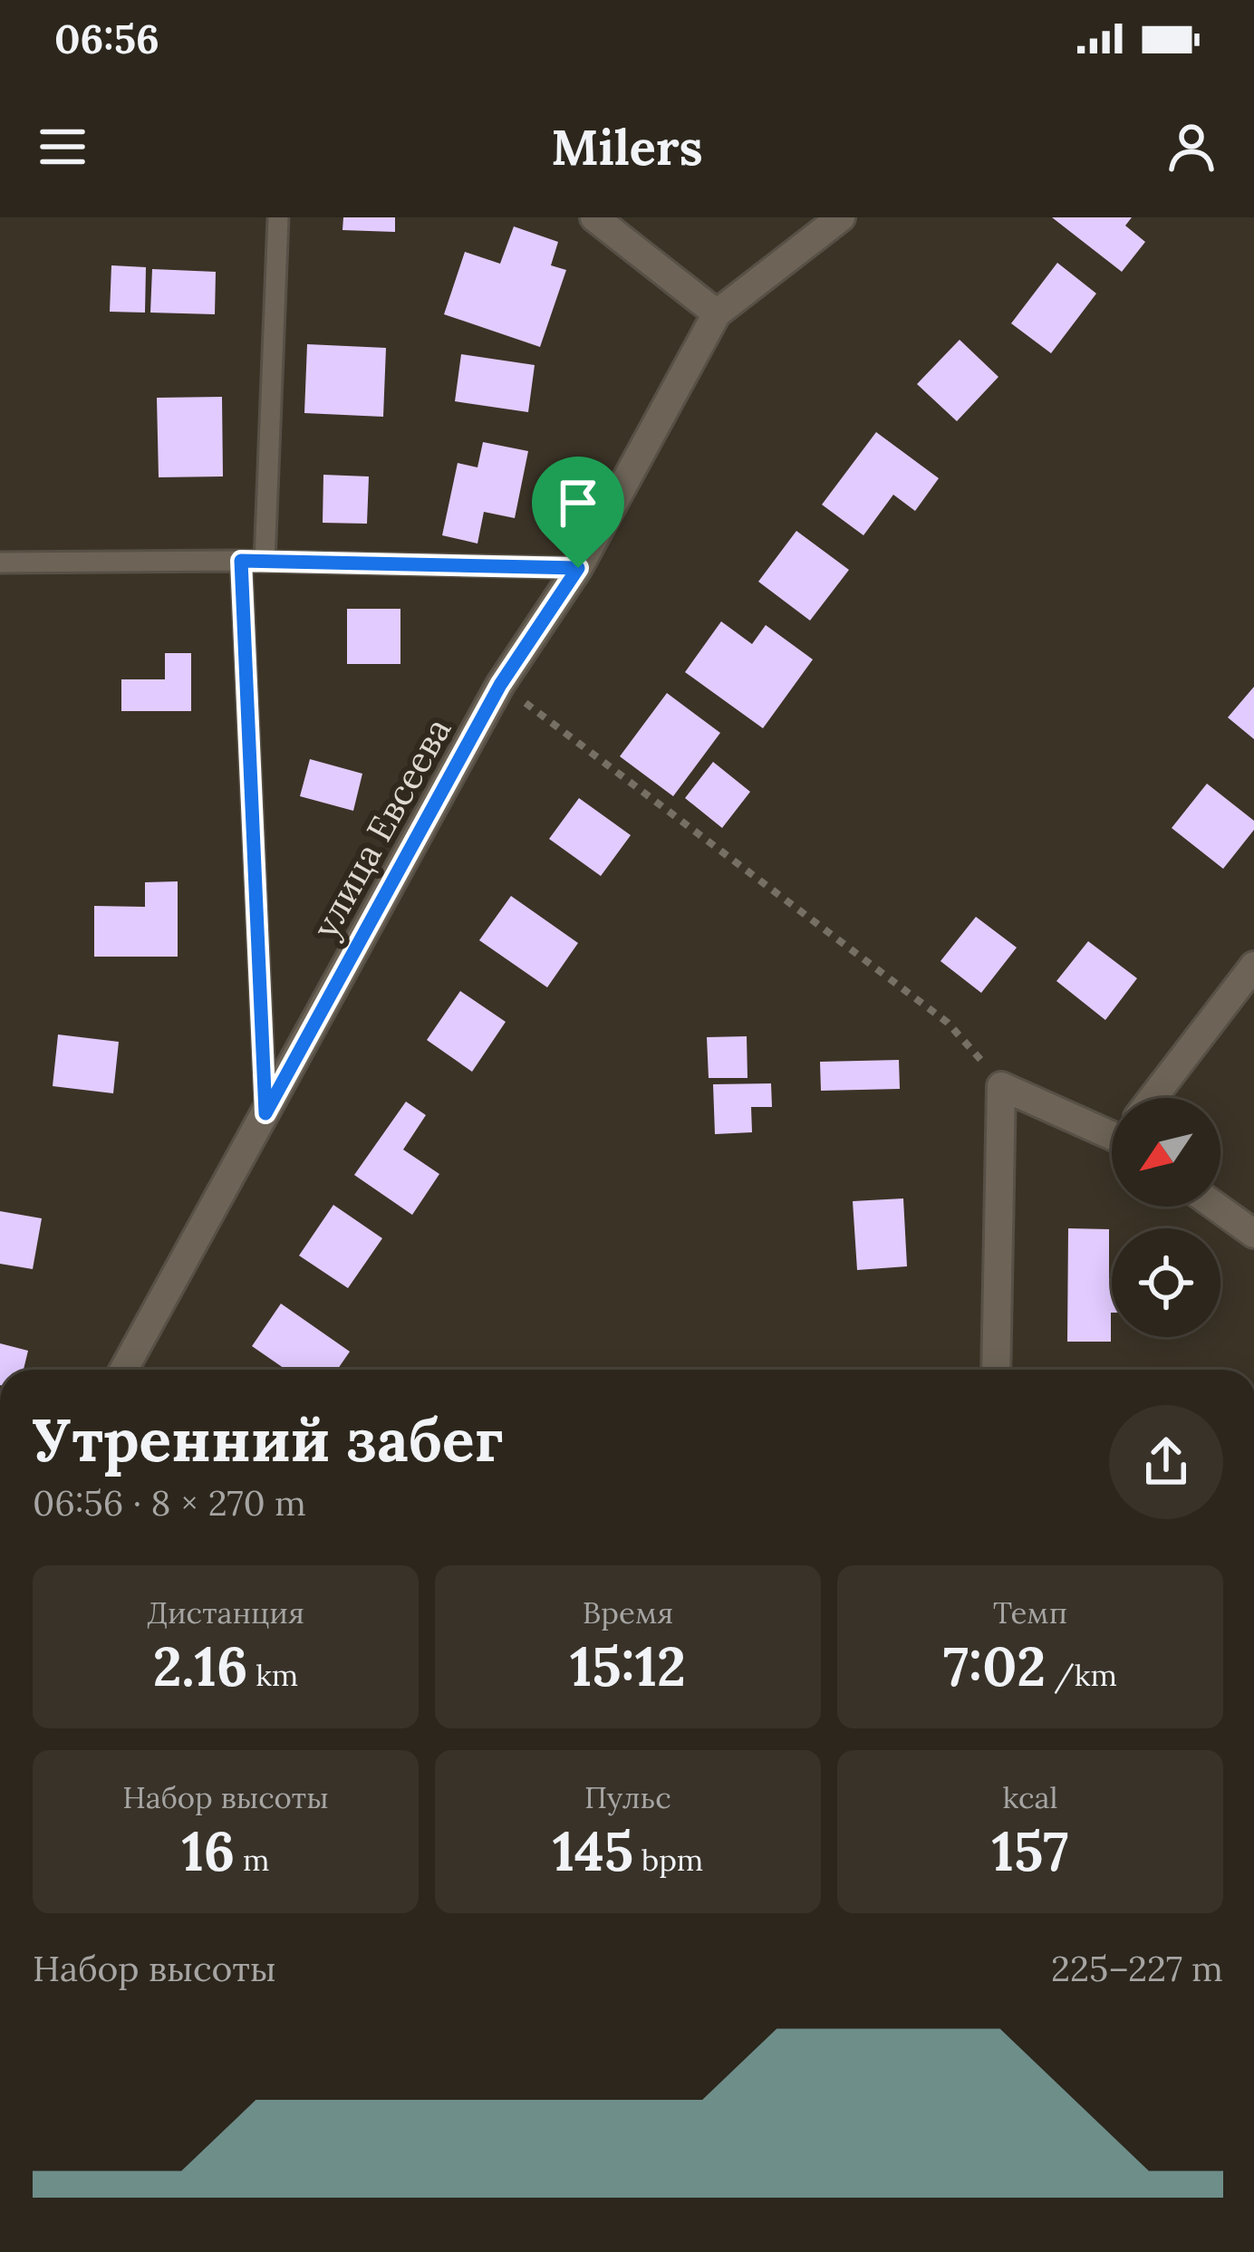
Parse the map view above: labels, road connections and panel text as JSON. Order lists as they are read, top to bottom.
{
  "streets": {
    "street": ["улица Евсеева"]
  },
  "north": "bottom left",
  "page": {
    "status": "06:56",
    "header": "Milers",
    "heading": ["Утренний забег", "06:56 · 8 × 270 m"],
    "stats": [
      ["Дистанция", "2.16 km"],
      ["Время", "15:12"],
      ["Темп", "7:02 /km"],
      ["Набор высоты", "16 m"],
      ["Пульс", "145 bpm"],
      ["kcal", "157"]
    ],
    "chart": ["Набор высоты", "225–227 m"]
  }
}
